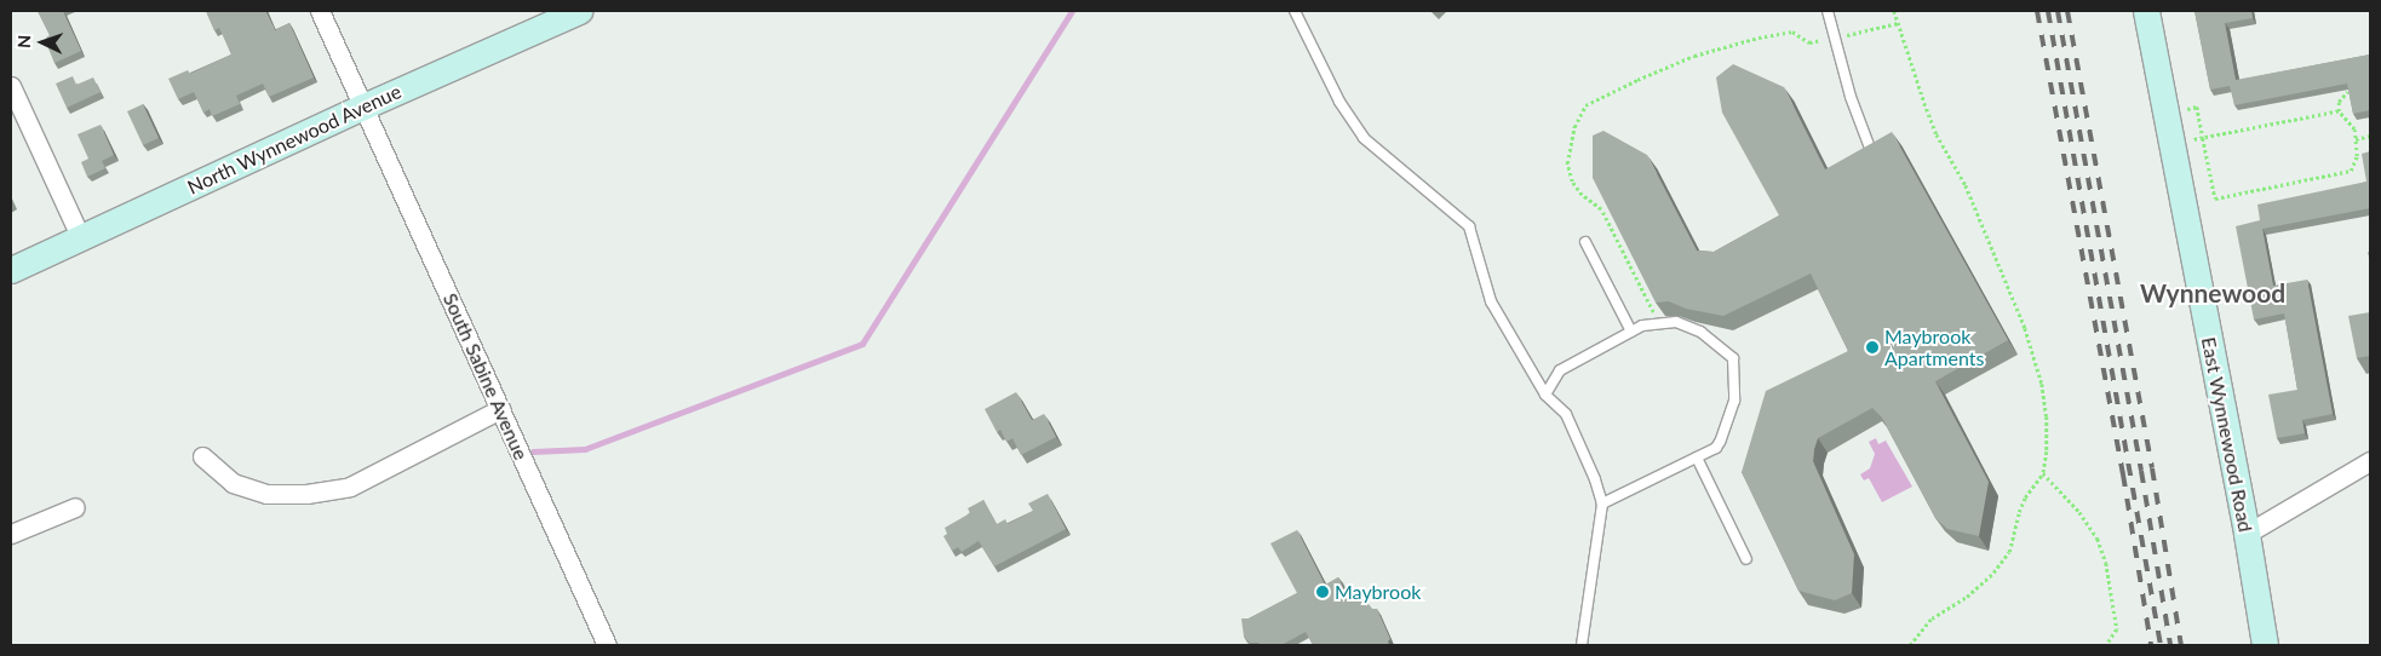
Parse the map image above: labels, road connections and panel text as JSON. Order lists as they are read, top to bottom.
{
  "streets": {
    "main road": ["North Wynnewood Avenue", "East Wynnewood Road"],
    "street": ["South Sabine Avenue"]
  },
  "crossings": [
    ["North Wynnewood Avenue", "South Sabine Avenue"]
  ],
  "districts": ["Wynnewood"],
  "places": ["Maybrook Apartments", "Maybrook"],
  "north": "left"
}
